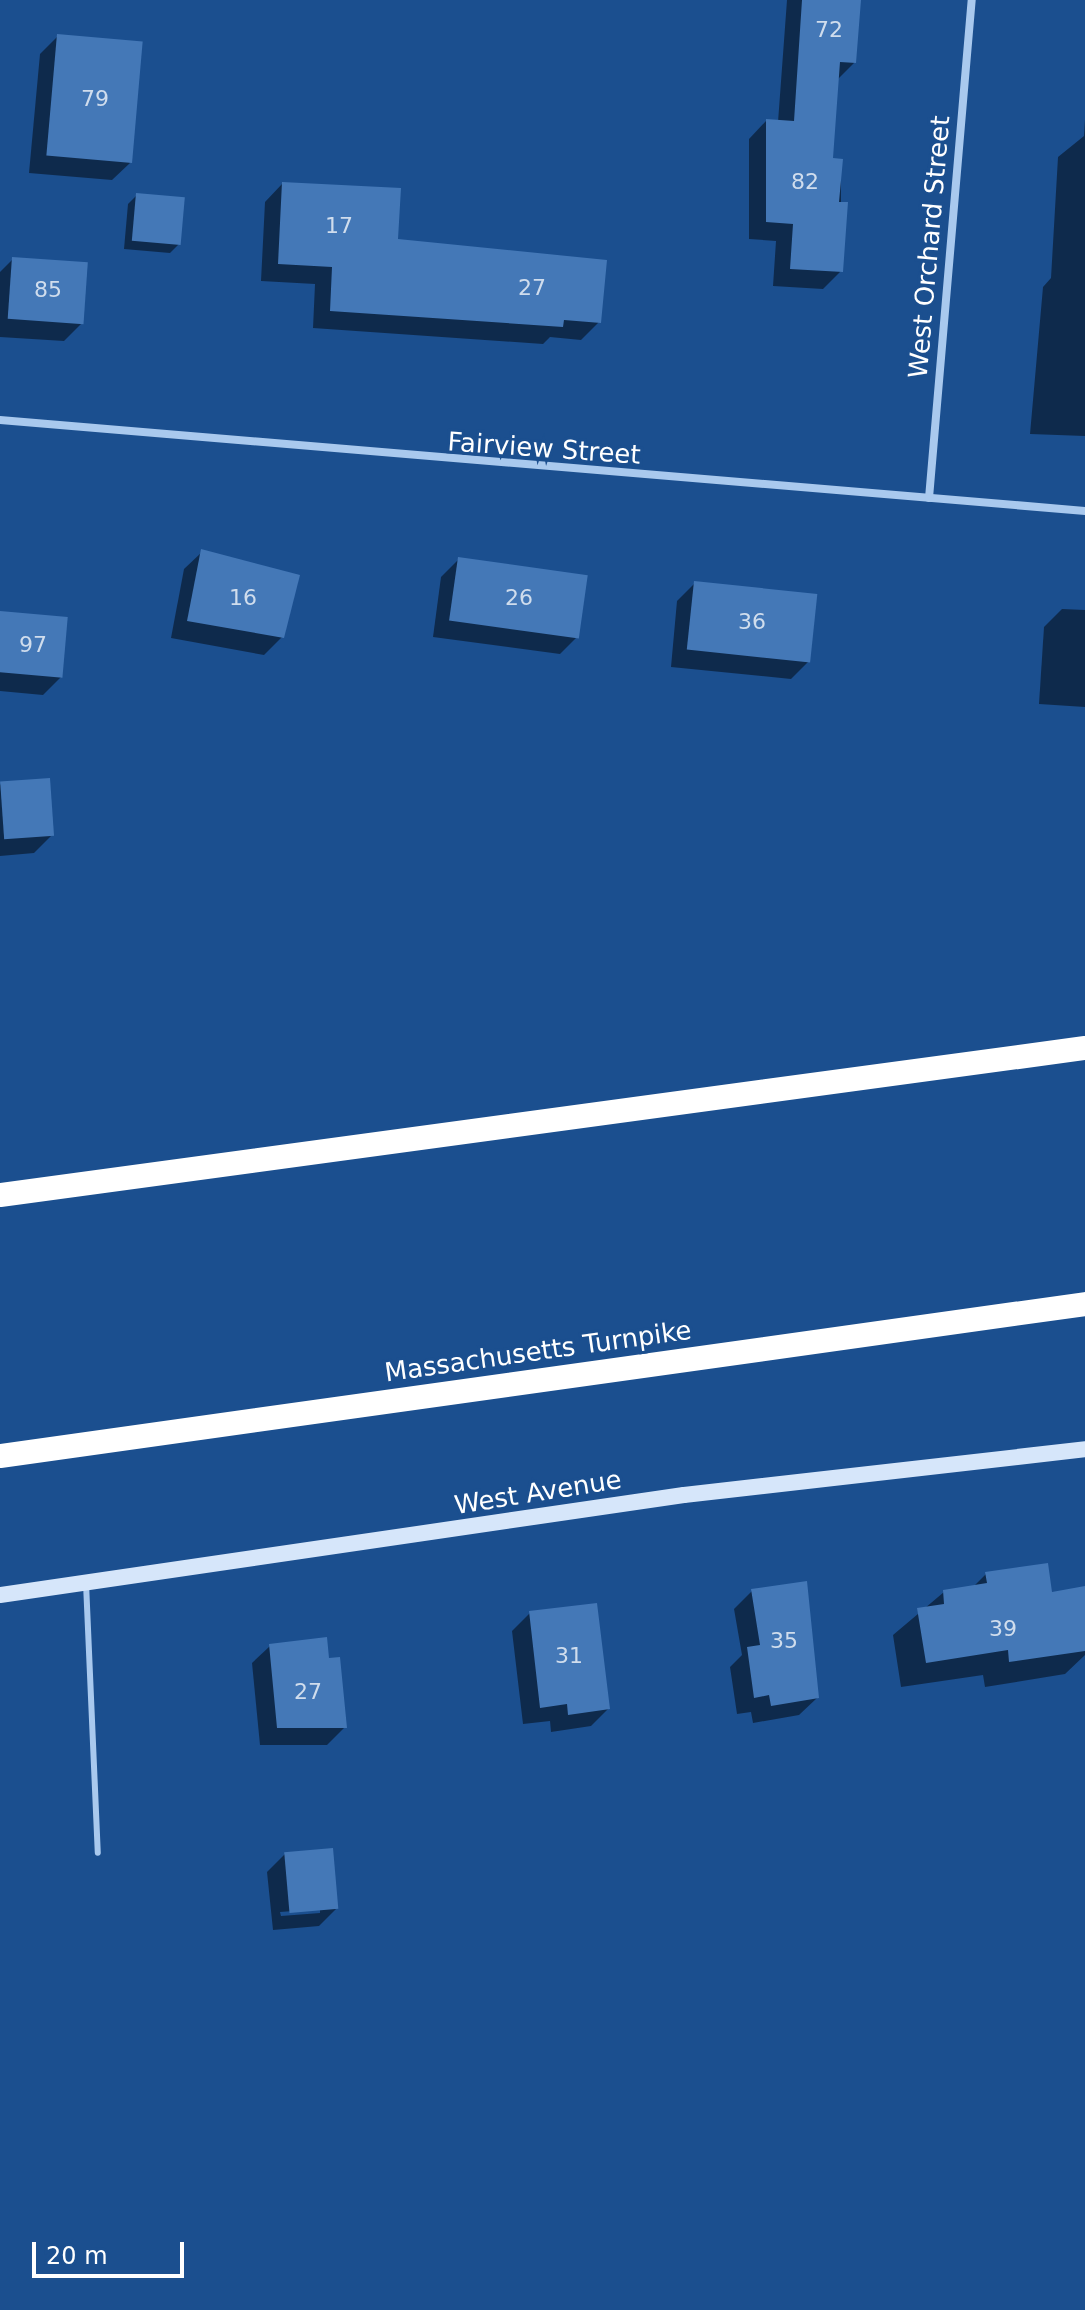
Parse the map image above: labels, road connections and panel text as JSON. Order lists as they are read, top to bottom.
{
  "streets": {
    "highway": ["Massachusetts Turnpike"],
    "main road": ["West Avenue"],
    "street": ["West Orchard Street", "Fairview Street"]
  },
  "crossings": [
    ["West Orchard Street", "Fairview Street"]
  ],
  "house_numbers": [
    "72",
    "79",
    "82",
    "17",
    "27",
    "85",
    "16",
    "26",
    "36",
    "97",
    "39",
    "35",
    "31",
    "27"
  ],
  "scale_bar": "20 m"
}
